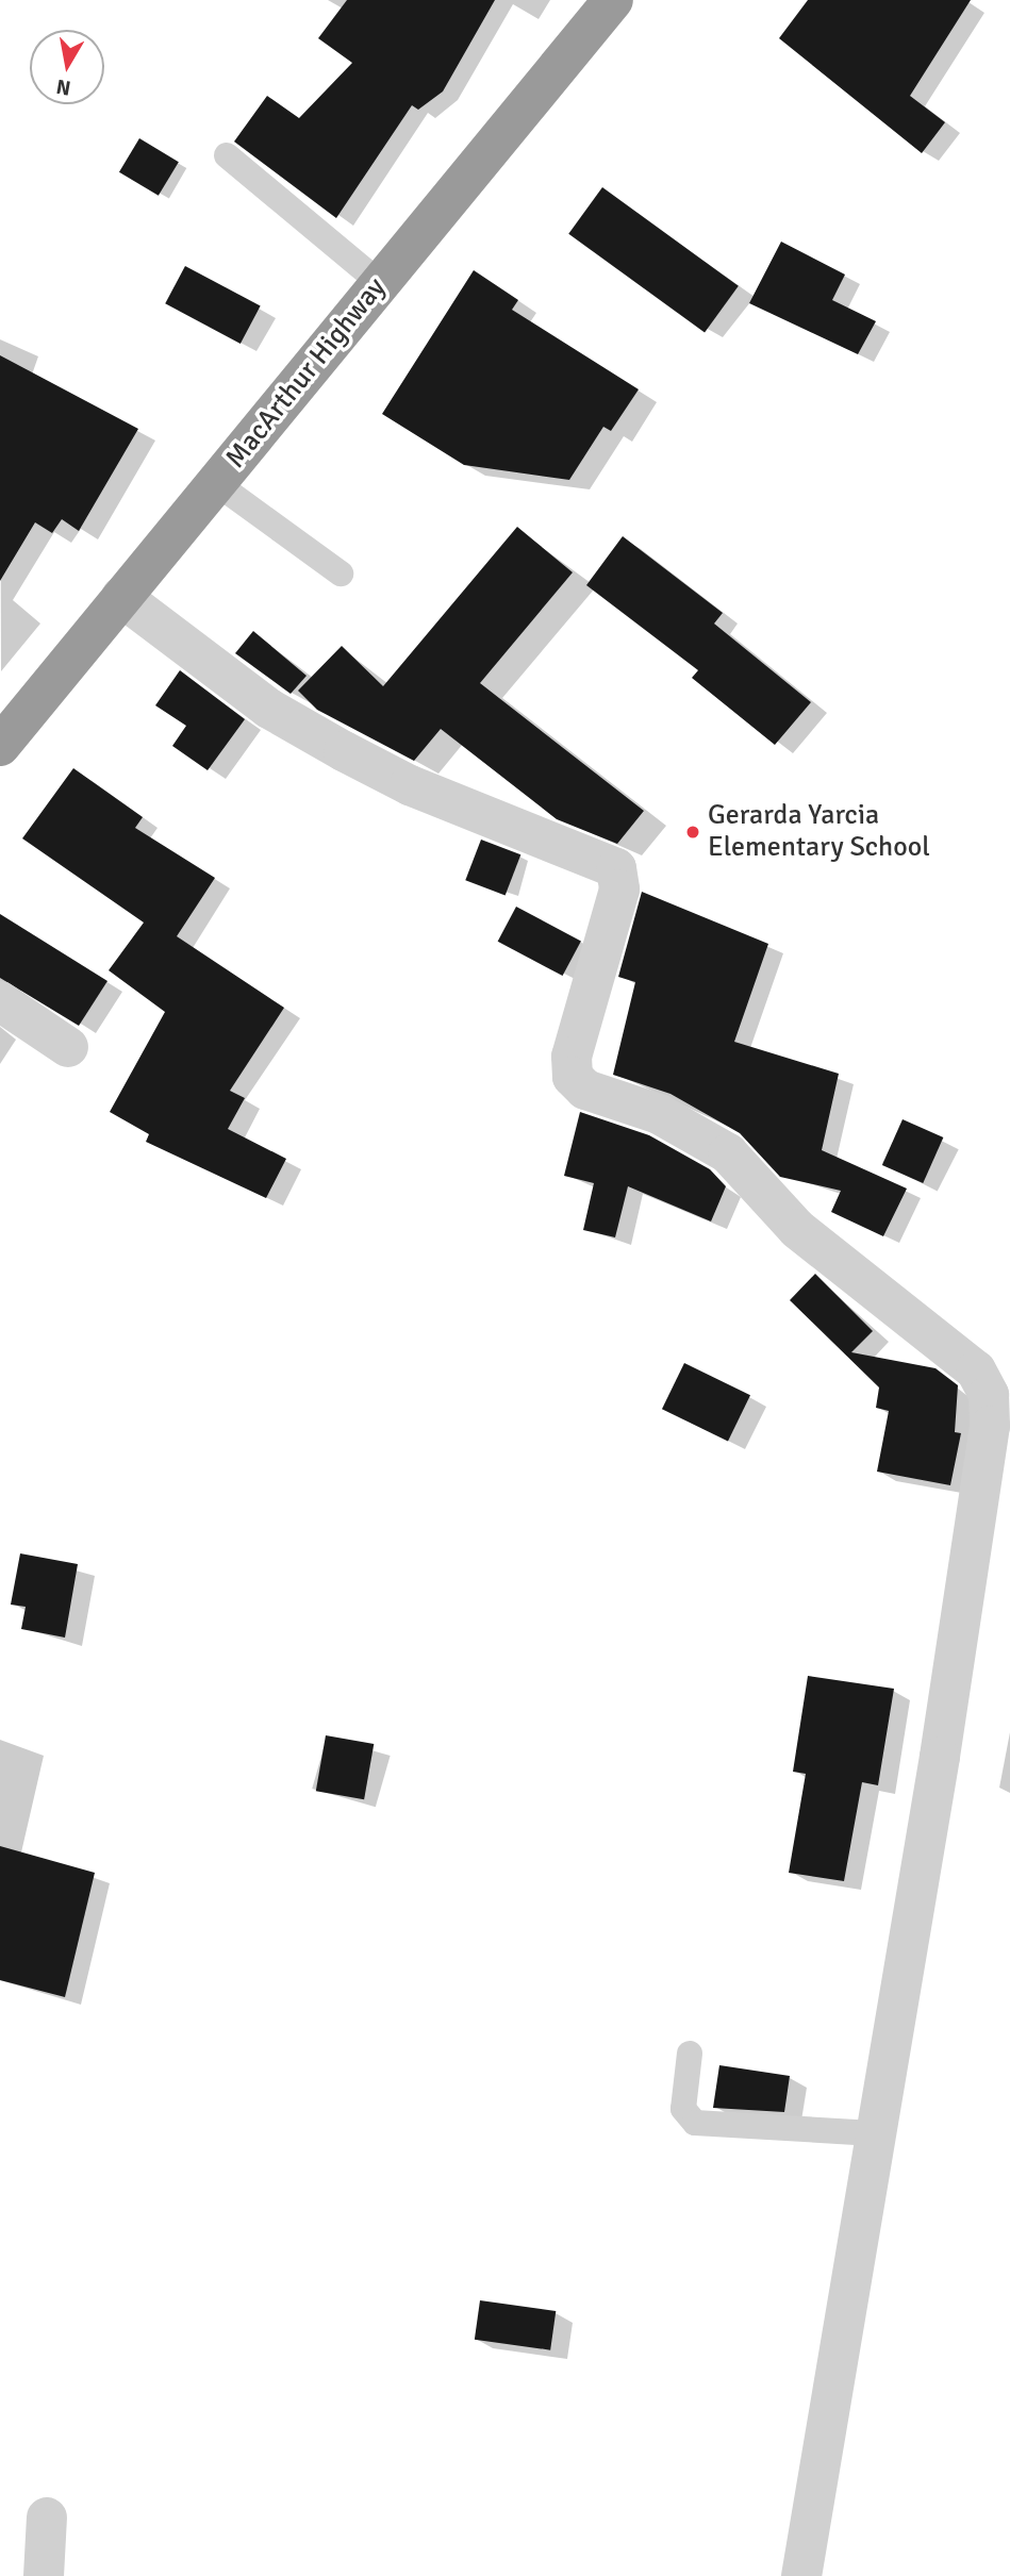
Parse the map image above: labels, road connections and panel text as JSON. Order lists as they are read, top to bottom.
{
  "streets": {
    "highway": ["MacArthur Highway"]
  },
  "places": ["Gerarda Yarcia Elementary School"],
  "north": "bottom"
}
